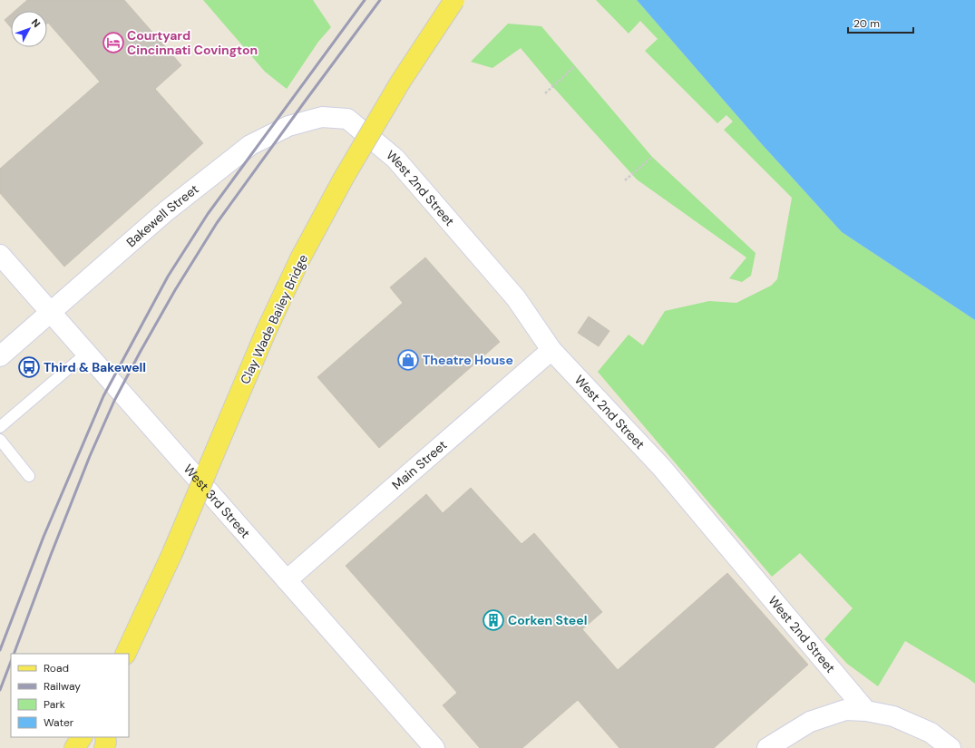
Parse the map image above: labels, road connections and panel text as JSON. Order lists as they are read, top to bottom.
{
  "streets": {
    "main road": ["Clay Wade Bailey Bridge"],
    "street": [
      "West 2nd Street",
      "Bakewell Street",
      "Main Street",
      "West 3rd Street"
    ]
  },
  "crossings": [
    ["West 2nd Street", "Bakewell Street"],
    ["West 2nd Street", "Main Street"],
    ["Bakewell Street", "West 3rd Street"],
    ["Main Street", "West 3rd Street"]
  ],
  "places": {
    "hotel": ["Courtyard Cincinnati Covington"],
    "shop": ["Theatre House"],
    "bus stop": ["Third & Bakewell"],
    "building": ["Corken Steel"]
  },
  "legend": [
    "Road",
    "Railway",
    "Park",
    "Water"
  ],
  "scale_bar": "20 m",
  "north": "top right"
}
